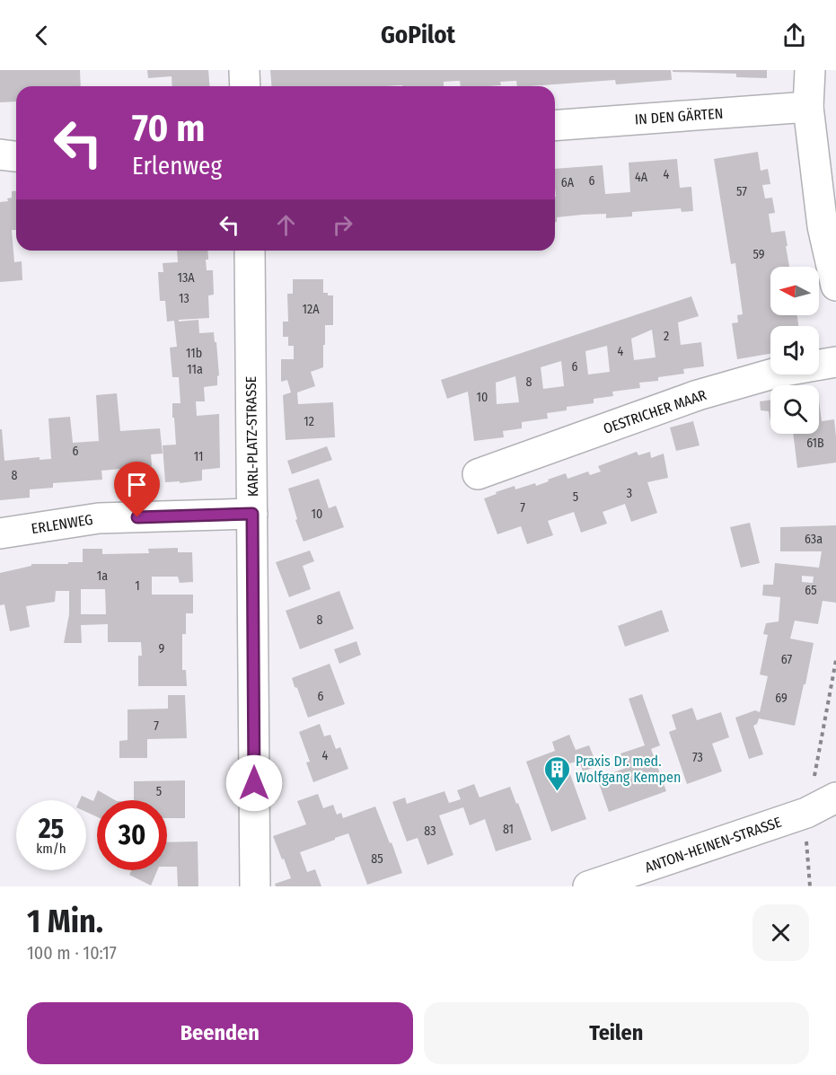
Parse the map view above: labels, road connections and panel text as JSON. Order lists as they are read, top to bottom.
{
  "streets": {
    "street": [
      "IN DEN GÄRTEN",
      "OESTRICHER MAAR",
      "KARL-PLATZ-STRASSE",
      "ERLENWEG",
      "ANTON-HEINEN-STRASSE"
    ]
  },
  "crossings": [
    ["KARL-PLATZ-STRASSE", "ERLENWEG"]
  ],
  "places": {
    "building": ["Praxis Dr. med. Wolfgang Kempen"]
  },
  "house_numbers": [
    "4",
    "4A",
    "6",
    "6A",
    "57",
    "59",
    "13A",
    "13",
    "12A",
    "2",
    "4",
    "11b",
    "6",
    "11a",
    "8",
    "10",
    "12",
    "61B",
    "6",
    "11",
    "8",
    "3",
    "5",
    "7",
    "10",
    "63a",
    "1a",
    "1",
    "65",
    "8",
    "9",
    "67",
    "6",
    "69",
    "7",
    "4",
    "73",
    "5",
    "81",
    "83",
    "85"
  ],
  "north": "left",
  "page": {
    "header": "GoPilot",
    "turn": ["70 m", "Erlenweg"],
    "speed": "25 km/h",
    "limit": "30",
    "heading": ["1 Min.", "100 m · 10:17"],
    "buttons": ["Beenden", "Teilen"]
  }
}
